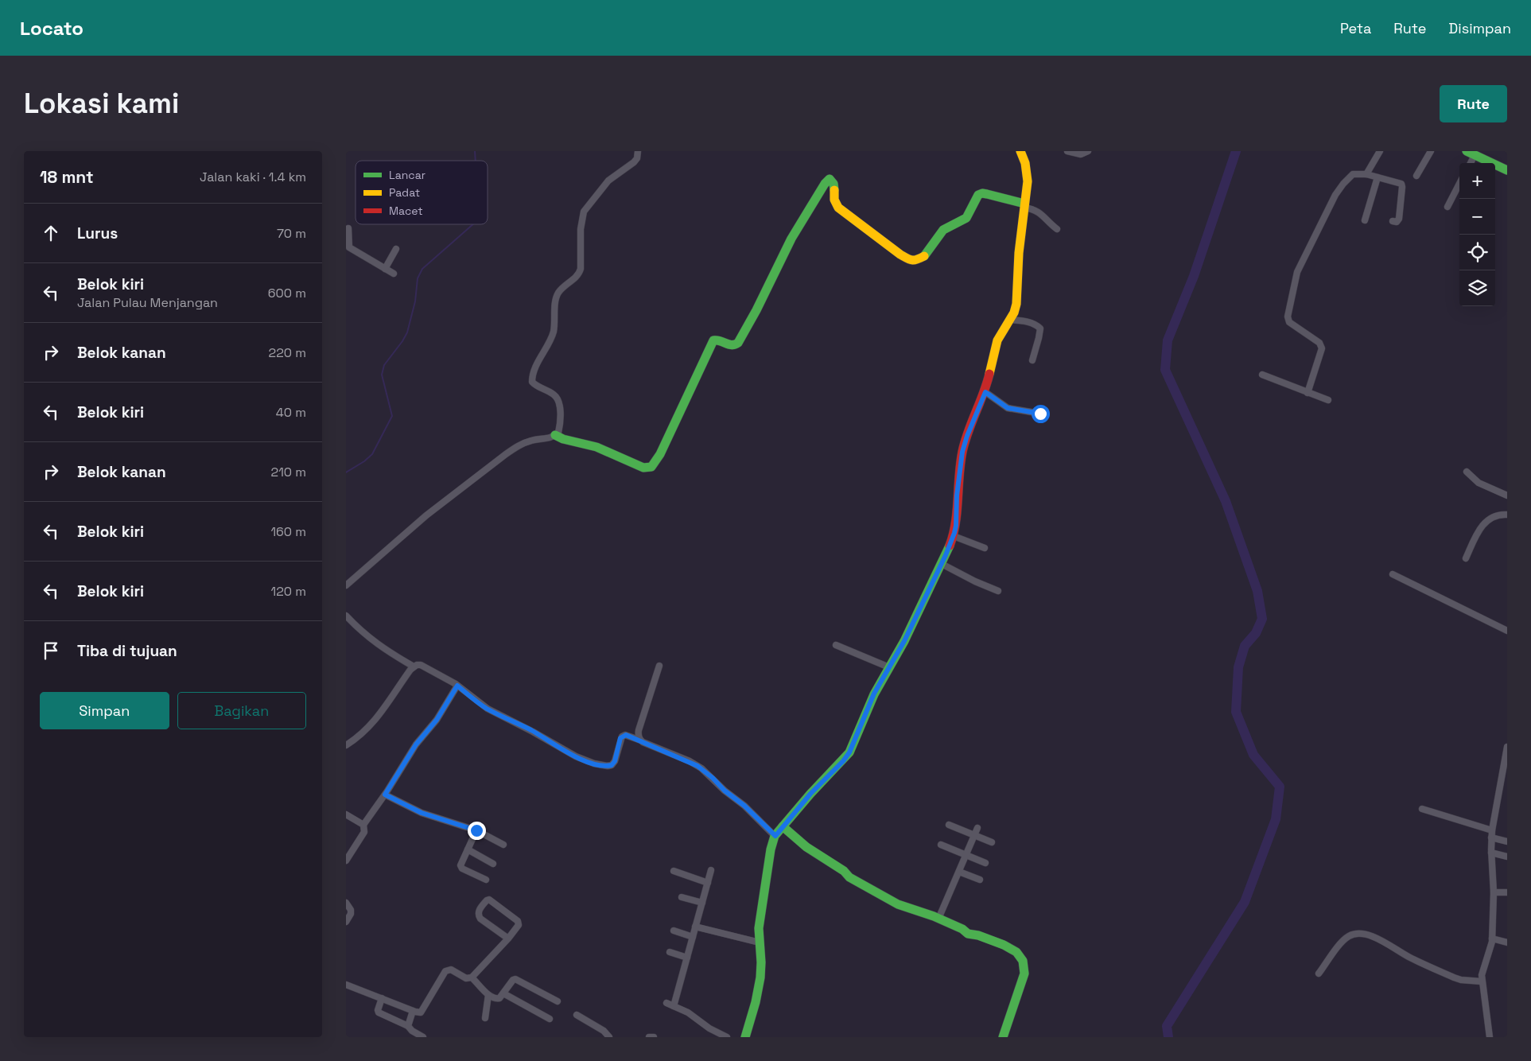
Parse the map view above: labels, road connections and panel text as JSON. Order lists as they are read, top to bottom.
{
  "legend": ["Lancar", "Padat", "Macet"],
  "page": {
    "header": "Locato",
    "nav": ["Peta", "Rute", "Disimpan"],
    "buttons": [
      "Rute",
      ["Simpan", "Bagikan"]
    ],
    "title": "Lokasi kami",
    "heading": ["18 mnt", "Jalan kaki · 1.4 km"],
    "map_buttons": ["+", "−"],
    "list": [
      ["Lurus", "70 m"],
      ["Belok kiri", "Jalan Pulau Menjangan", "600 m"],
      ["Belok kanan", "220 m"],
      ["Belok kiri", "40 m"],
      ["Belok kanan", "210 m"],
      ["Belok kiri", "160 m"],
      ["Belok kiri", "120 m"],
      "Tiba di tujuan"
    ]
  }
}
